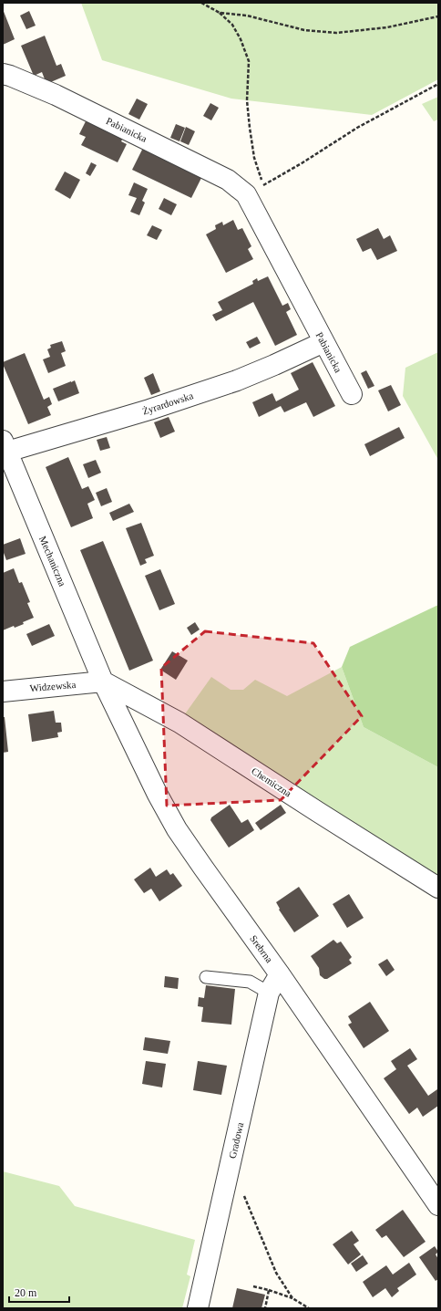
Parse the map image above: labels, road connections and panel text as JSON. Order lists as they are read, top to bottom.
{
  "streets": {
    "street": [
      "Pabianicka",
      "Żyrardowska",
      "Mechaniczna",
      "Widzewska",
      "Chemiczna",
      "Srebrna",
      "Gradowa"
    ]
  },
  "crossings": [
    ["Pabianicka", "Żyrardowska"],
    ["Żyrardowska", "Mechaniczna"],
    ["Mechaniczna", "Widzewska"],
    ["Mechaniczna", "Chemiczna"],
    ["Mechaniczna", "Srebrna"],
    ["Widzewska", "Chemiczna"],
    ["Widzewska", "Srebrna"],
    ["Chemiczna", "Srebrna"],
    ["Srebrna", "Gradowa"]
  ],
  "scale_bar": "20 m"
}
